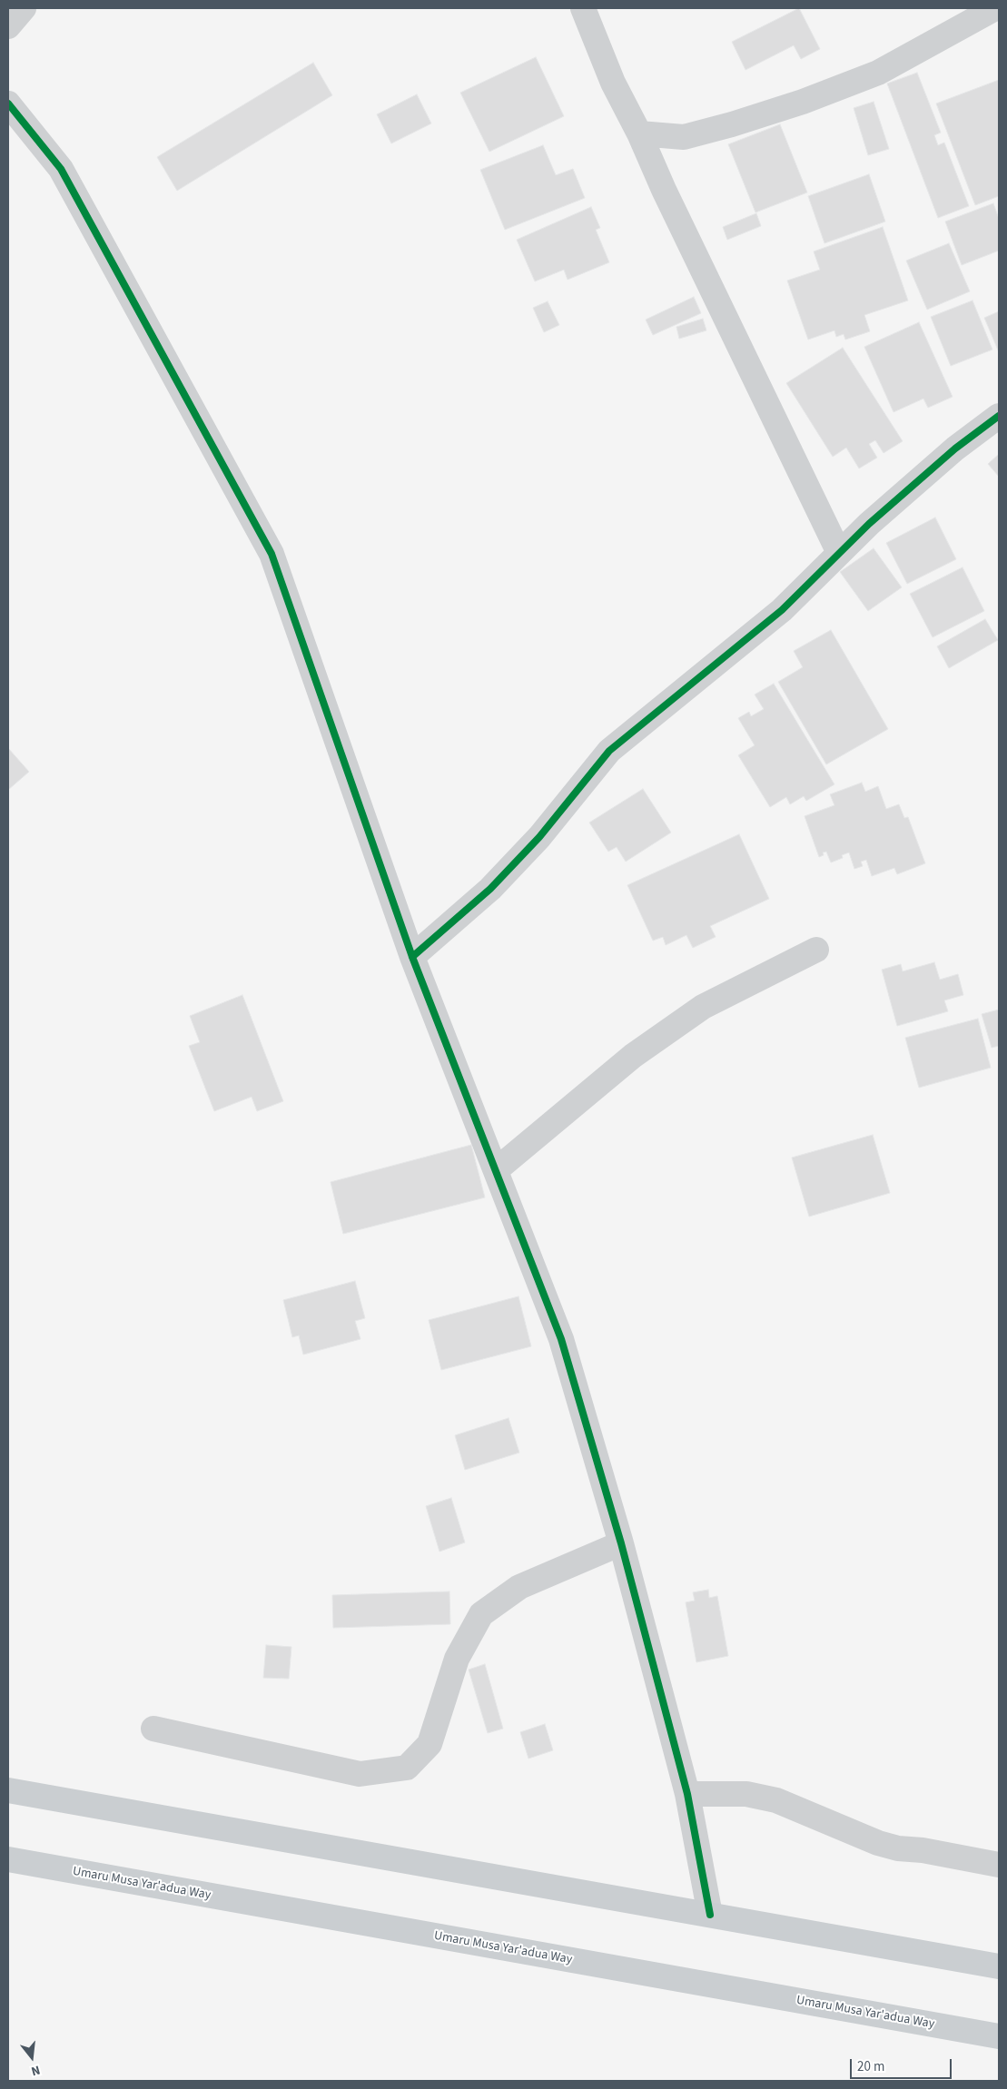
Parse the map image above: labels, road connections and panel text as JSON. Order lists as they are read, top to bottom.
{
  "streets": {
    "main road": ["Umaru Musa Yar'adua Way"]
  },
  "scale_bar": "20 m",
  "north": "bottom"
}
